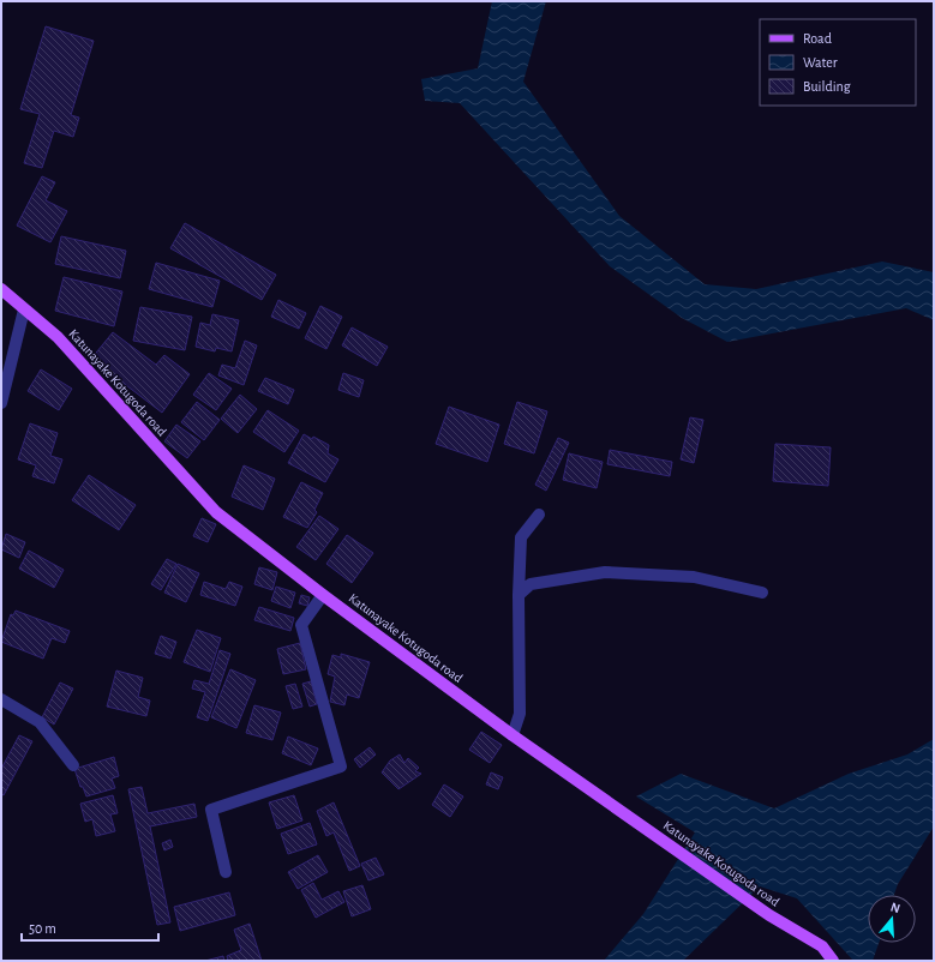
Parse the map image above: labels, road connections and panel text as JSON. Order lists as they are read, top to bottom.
{
  "streets": {
    "main road": ["Katunayake Kotugoda road"]
  },
  "legend": ["Road", "Water", "Building"],
  "scale_bar": "50 m",
  "north": "top"
}
